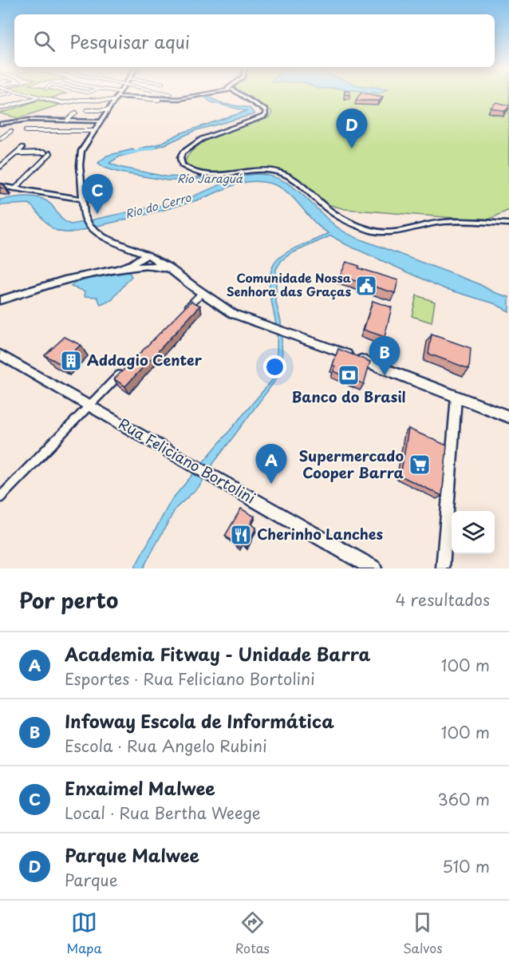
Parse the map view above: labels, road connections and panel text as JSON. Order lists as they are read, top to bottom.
{
  "streets": {
    "main road": ["Rua Feliciano Bortolini"]
  },
  "water": ["Rio Jaraguá", "Rio do Cerro"],
  "places": {
    "public building": ["Comunidade Nossa Senhora das Graças"],
    "building": ["Addagio Center"],
    "bank": ["Banco do Brasil"],
    "supermarket": ["Supermercado Cooper Barra"],
    "restaurant": ["Cherinho Lanches"]
  },
  "page": {
    "search": "Pesquisar aqui",
    "pins": [
      "D",
      "C",
      "B",
      "A"
    ],
    "heading": ["Por perto", "4 resultados"],
    "list": [
      {
        "mark": "A",
        "name": "Academia Fitway - Unidade Barra",
        "note": "Esportes · Rua Feliciano Bortolini",
        "value": "100 m"
      },
      {
        "mark": "B",
        "name": "Infoway Escola de Informática",
        "note": "Escola · Rua Angelo Rubini",
        "value": "100 m"
      },
      {
        "mark": "C",
        "name": "Enxaimel Malwee",
        "note": "Local · Rua Bertha Weege",
        "value": "360 m"
      },
      {
        "mark": "D",
        "name": "Parque Malwee",
        "note": "Parque",
        "value": "510 m"
      }
    ],
    "nav": ["Mapa", "Rotas", "Salvos"]
  }
}
